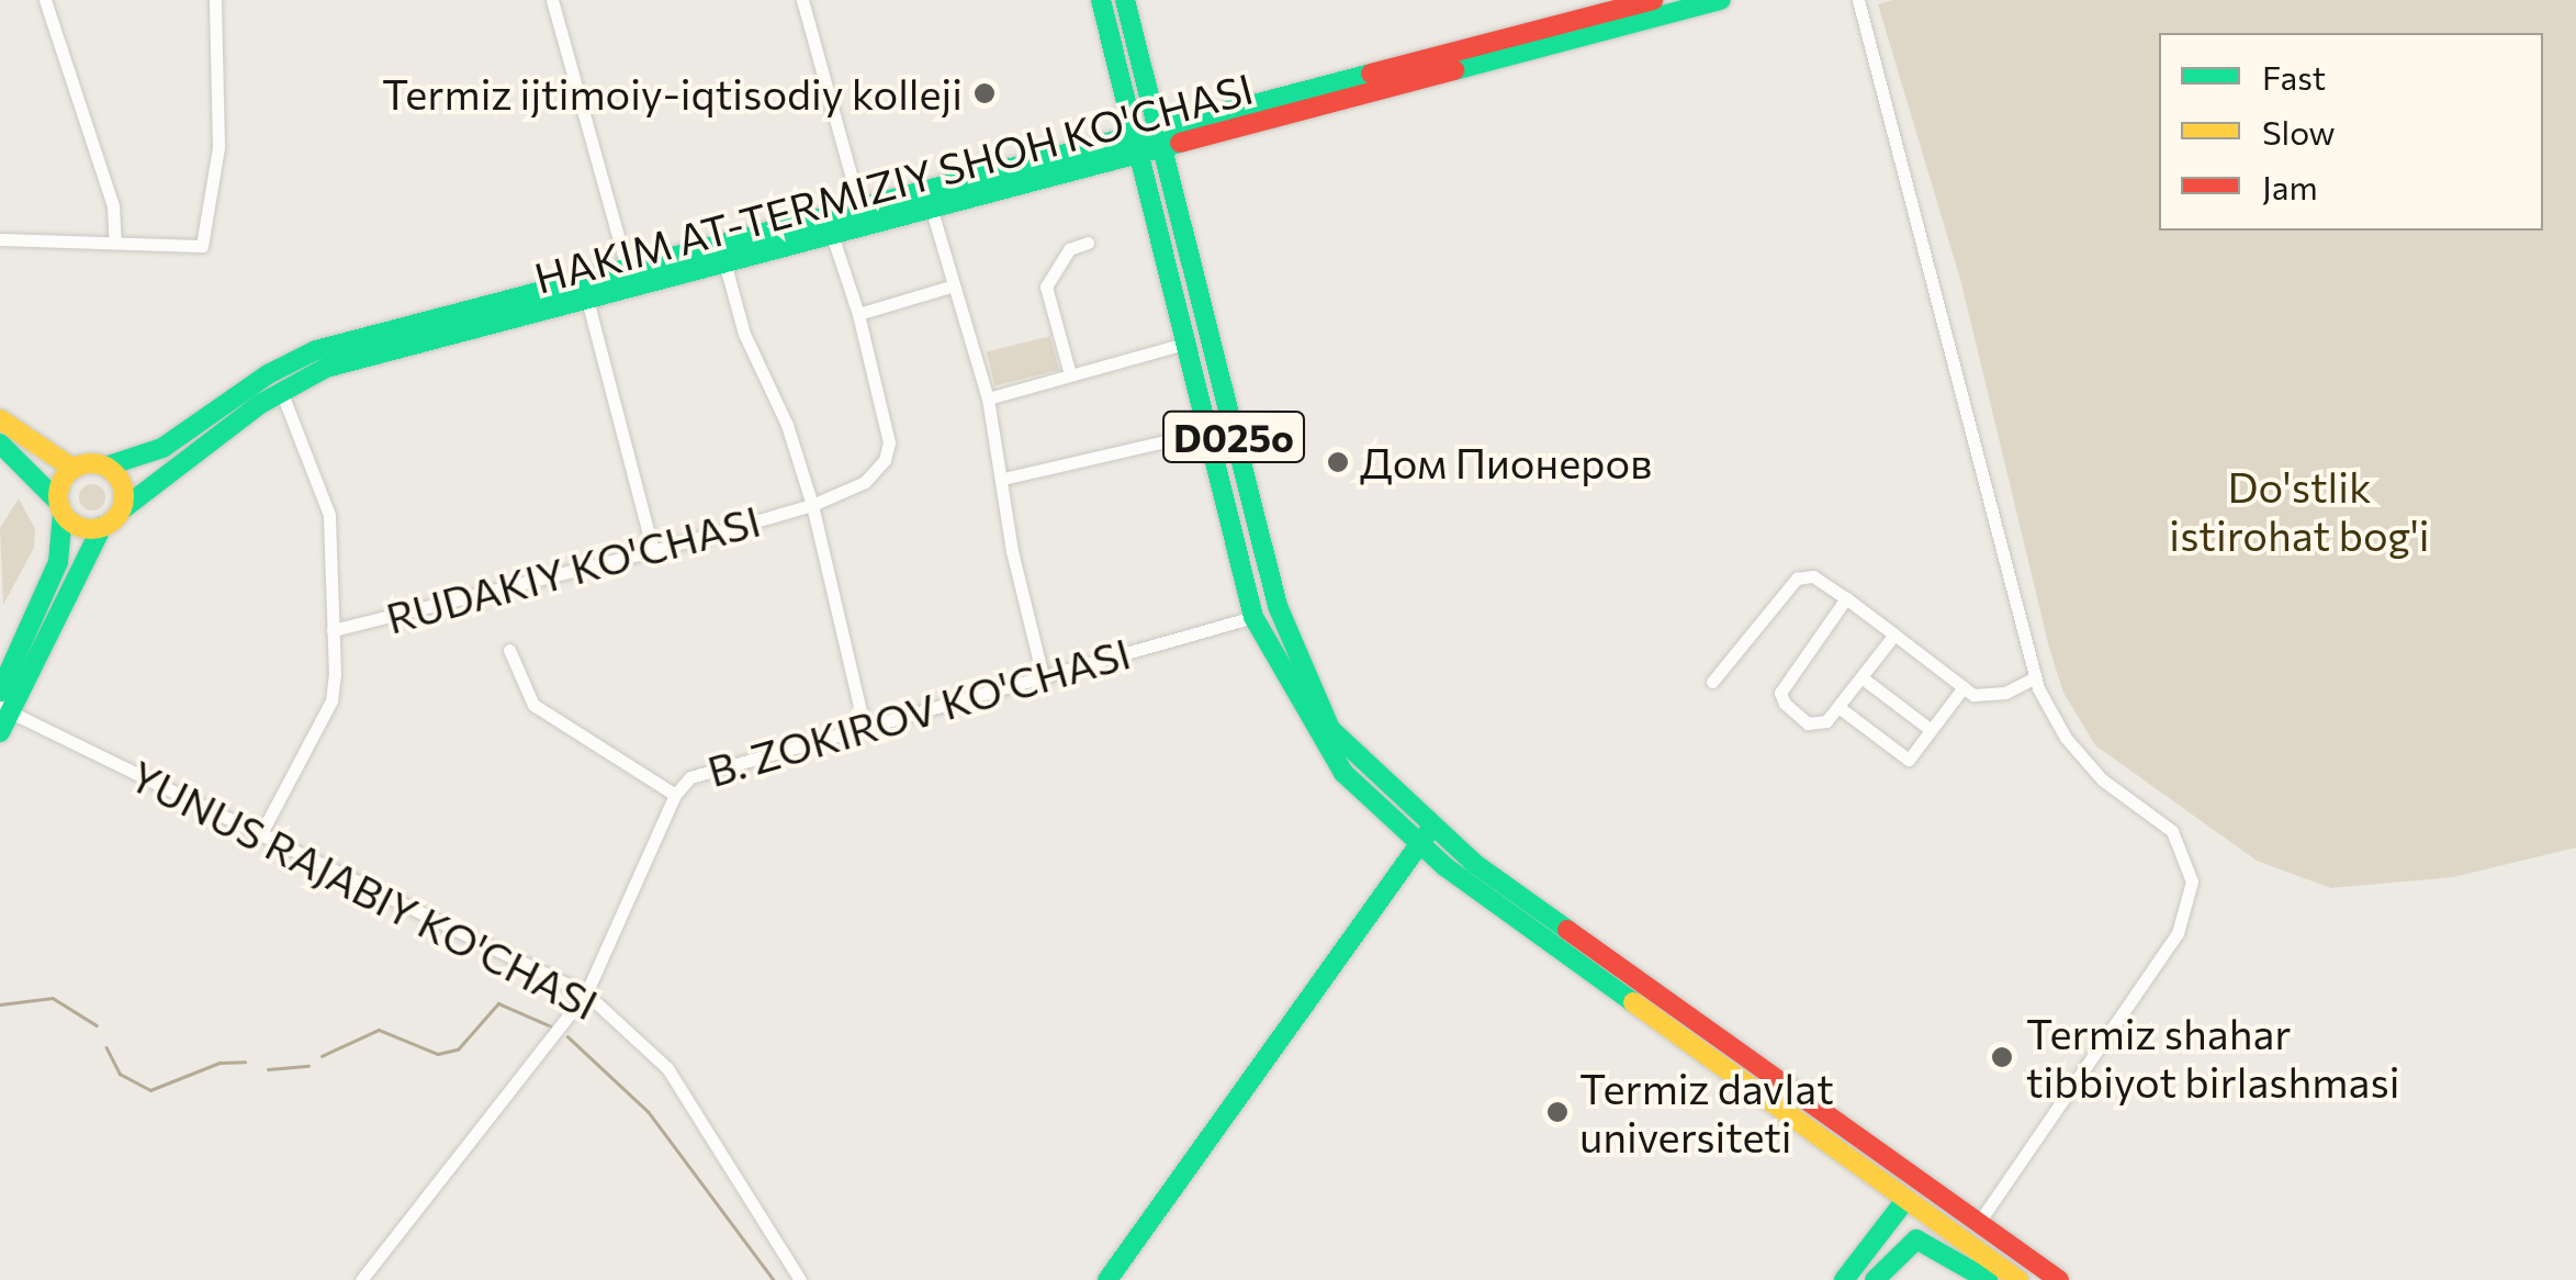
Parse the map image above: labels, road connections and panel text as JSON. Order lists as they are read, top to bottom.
{
  "streets": {
    "main road": ["HAKIM AT-TERMIZIY SHOH KO'CHASI", "D025o"],
    "street": ["RUDAKIY KO'CHASI", "B. ZOKIROV KO'CHASI", "YUNUS RAJABIY KO'CHASI"]
  },
  "crossings": [
    ["HAKIM AT-TERMIZIY SHOH KO'CHASI", "D025o"],
    ["HAKIM AT-TERMIZIY SHOH KO'CHASI", "RUDAKIY KO'CHASI"],
    ["B. ZOKIROV KO'CHASI", "YUNUS RAJABIY KO'CHASI"]
  ],
  "parks": ["Do'stlik istirohat bog'i"],
  "places": [
    "Termiz ijtimoiy-iqtisodiy kolleji",
    "Дом Пионеров",
    "Termiz shahar tibbiyot birlashmasi",
    "Termiz davlat universiteti"
  ],
  "legend": ["Fast", "Slow", "Jam"]
}
